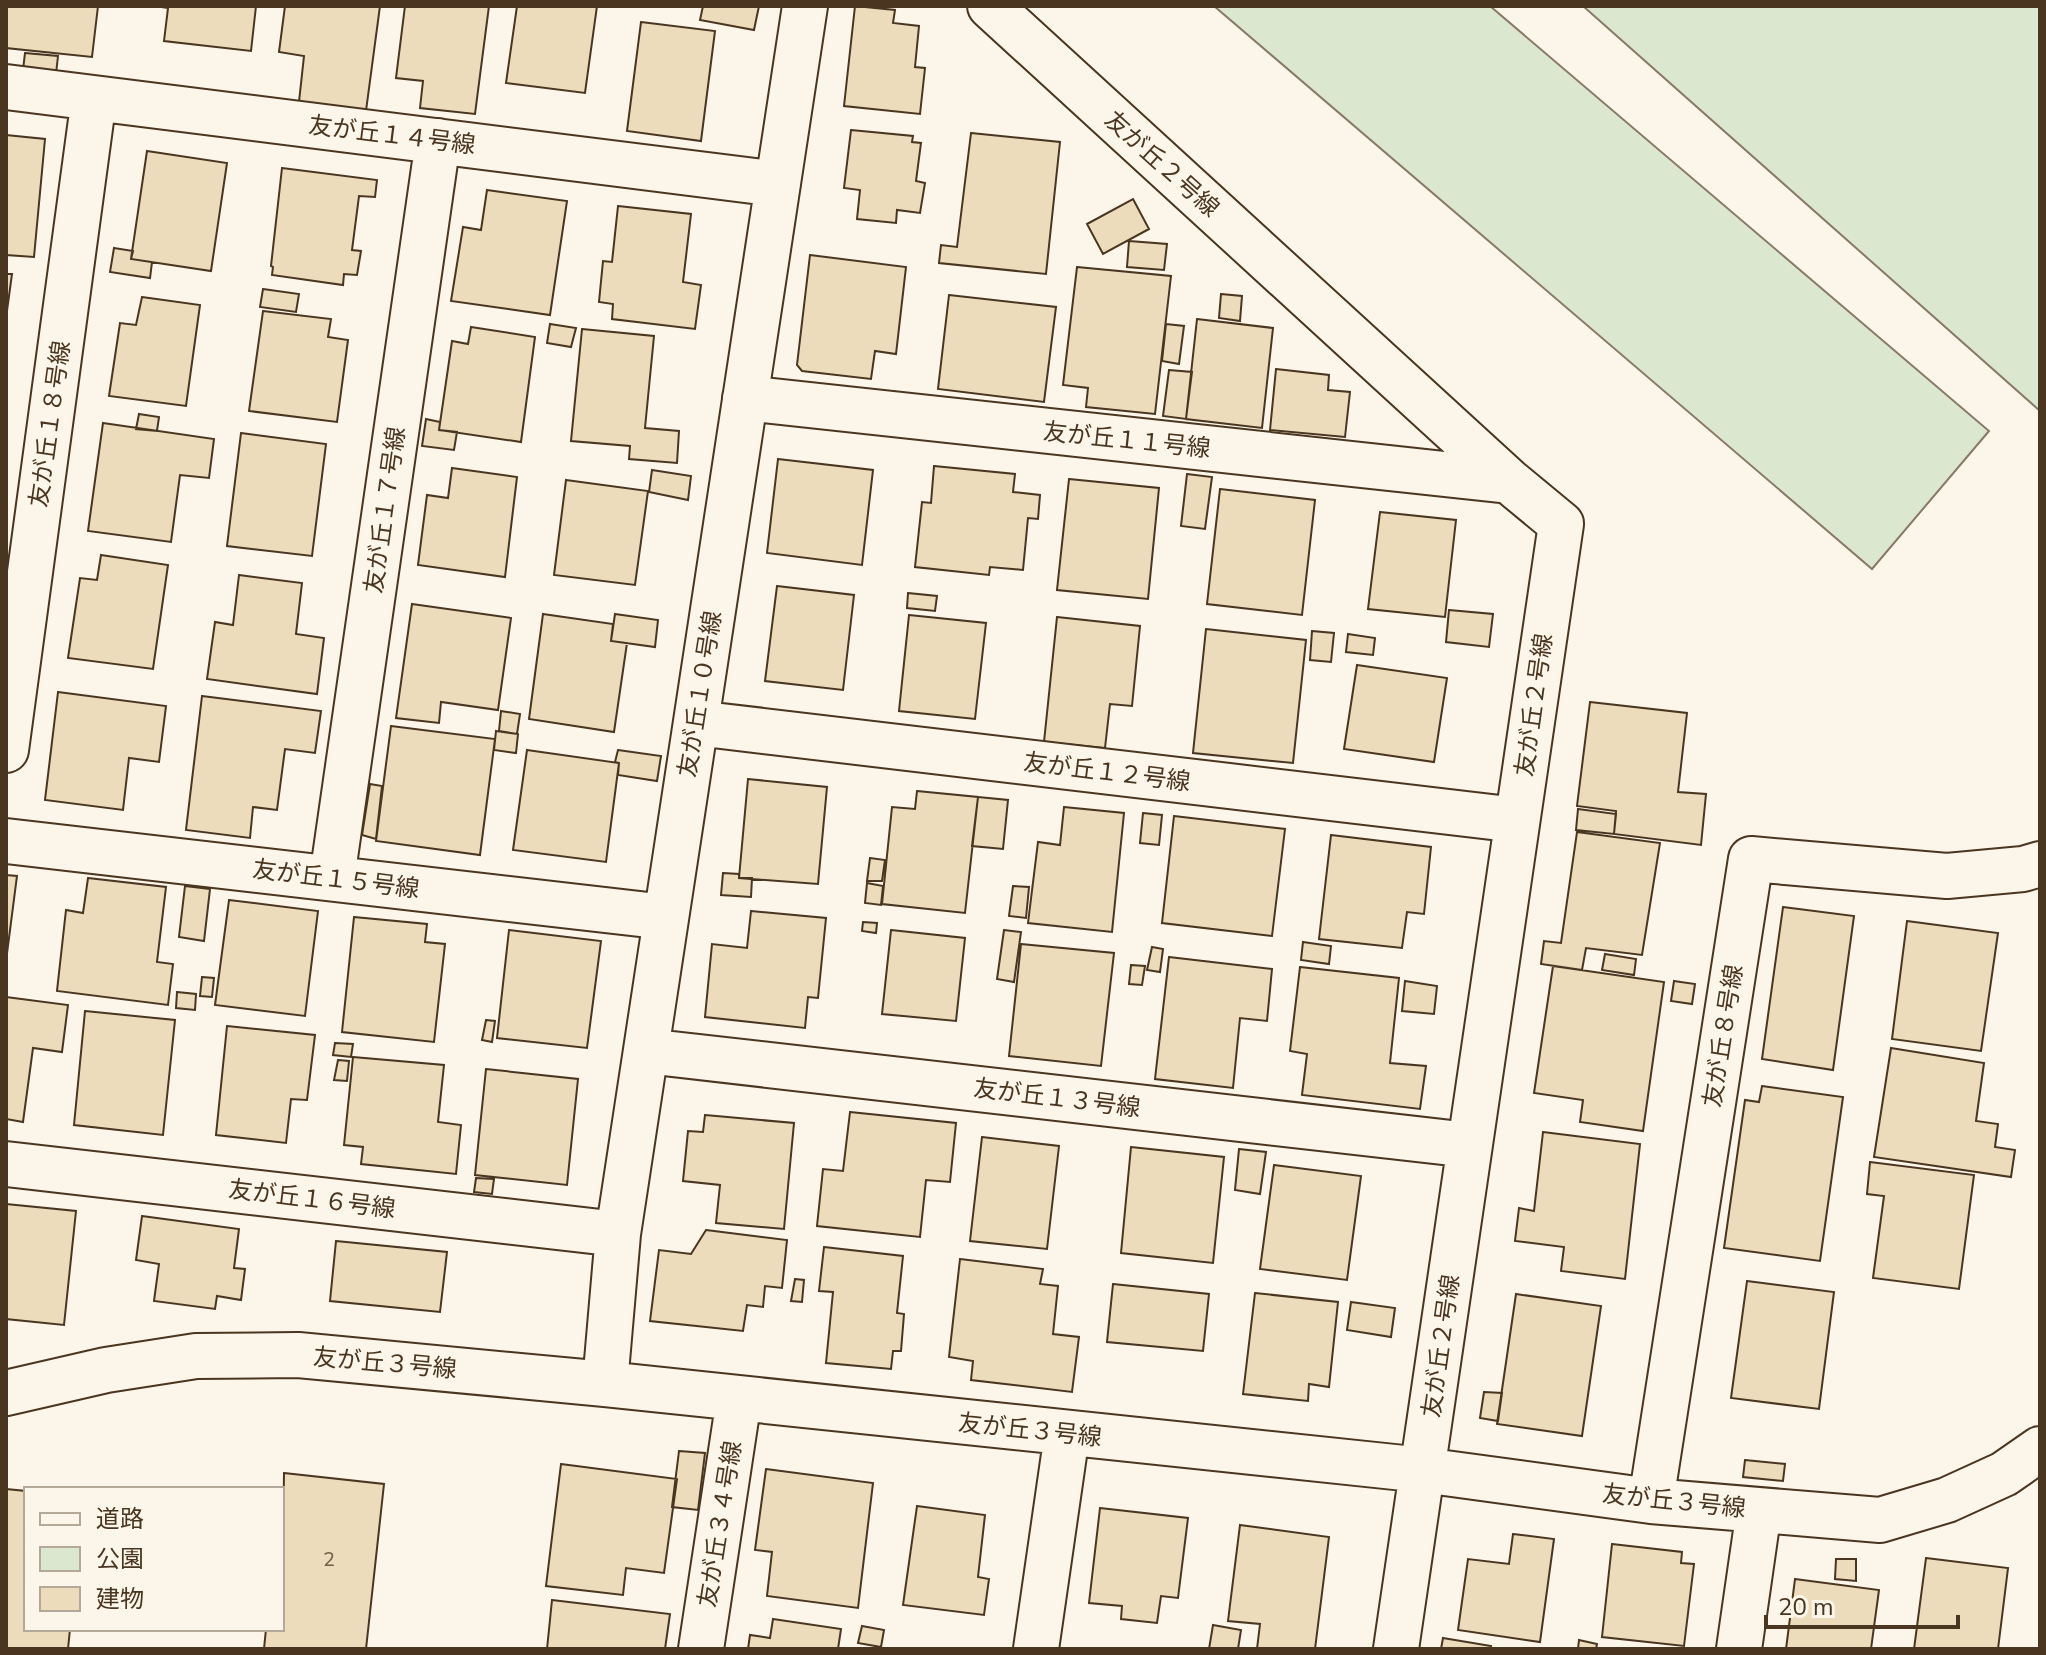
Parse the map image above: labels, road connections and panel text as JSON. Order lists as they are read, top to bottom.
{
  "streets": {
    "street": [
      "友が丘１４号線",
      "友が丘２号線",
      "友が丘１８号線",
      "友が丘１１号線",
      "友が丘１７号線",
      "友が丘１０号線",
      "友が丘１２号線",
      "友が丘１５号線",
      "友が丘８号線",
      "友が丘１３号線",
      "友が丘１６号線",
      "友が丘３号線",
      "友が丘３４号線"
    ]
  },
  "crossings": [
    ["友が丘１４号線", "友が丘１８号線"],
    ["友が丘１４号線", "友が丘１７号線"],
    ["友が丘１４号線", "友が丘１０号線"],
    ["友が丘２号線", "友が丘１１号線"],
    ["友が丘２号線", "友が丘１２号線"],
    ["友が丘２号線", "友が丘１３号線"],
    ["友が丘２号線", "友が丘３号線"],
    ["友が丘１１号線", "友が丘１０号線"],
    ["友が丘１７号線", "友が丘１５号線"],
    ["友が丘１０号線", "友が丘１２号線"],
    ["友が丘１０号線", "友が丘１５号線"],
    ["友が丘１０号線", "友が丘１３号線"],
    ["友が丘１０号線", "友が丘１６号線"],
    ["友が丘１０号線", "友が丘３号線"],
    ["友が丘８号線", "友が丘３号線"],
    ["友が丘３号線", "友が丘３４号線"]
  ],
  "house_numbers": ["2"],
  "legend": ["道路", "公園", "建物"],
  "scale_bar": "20 m"
}
